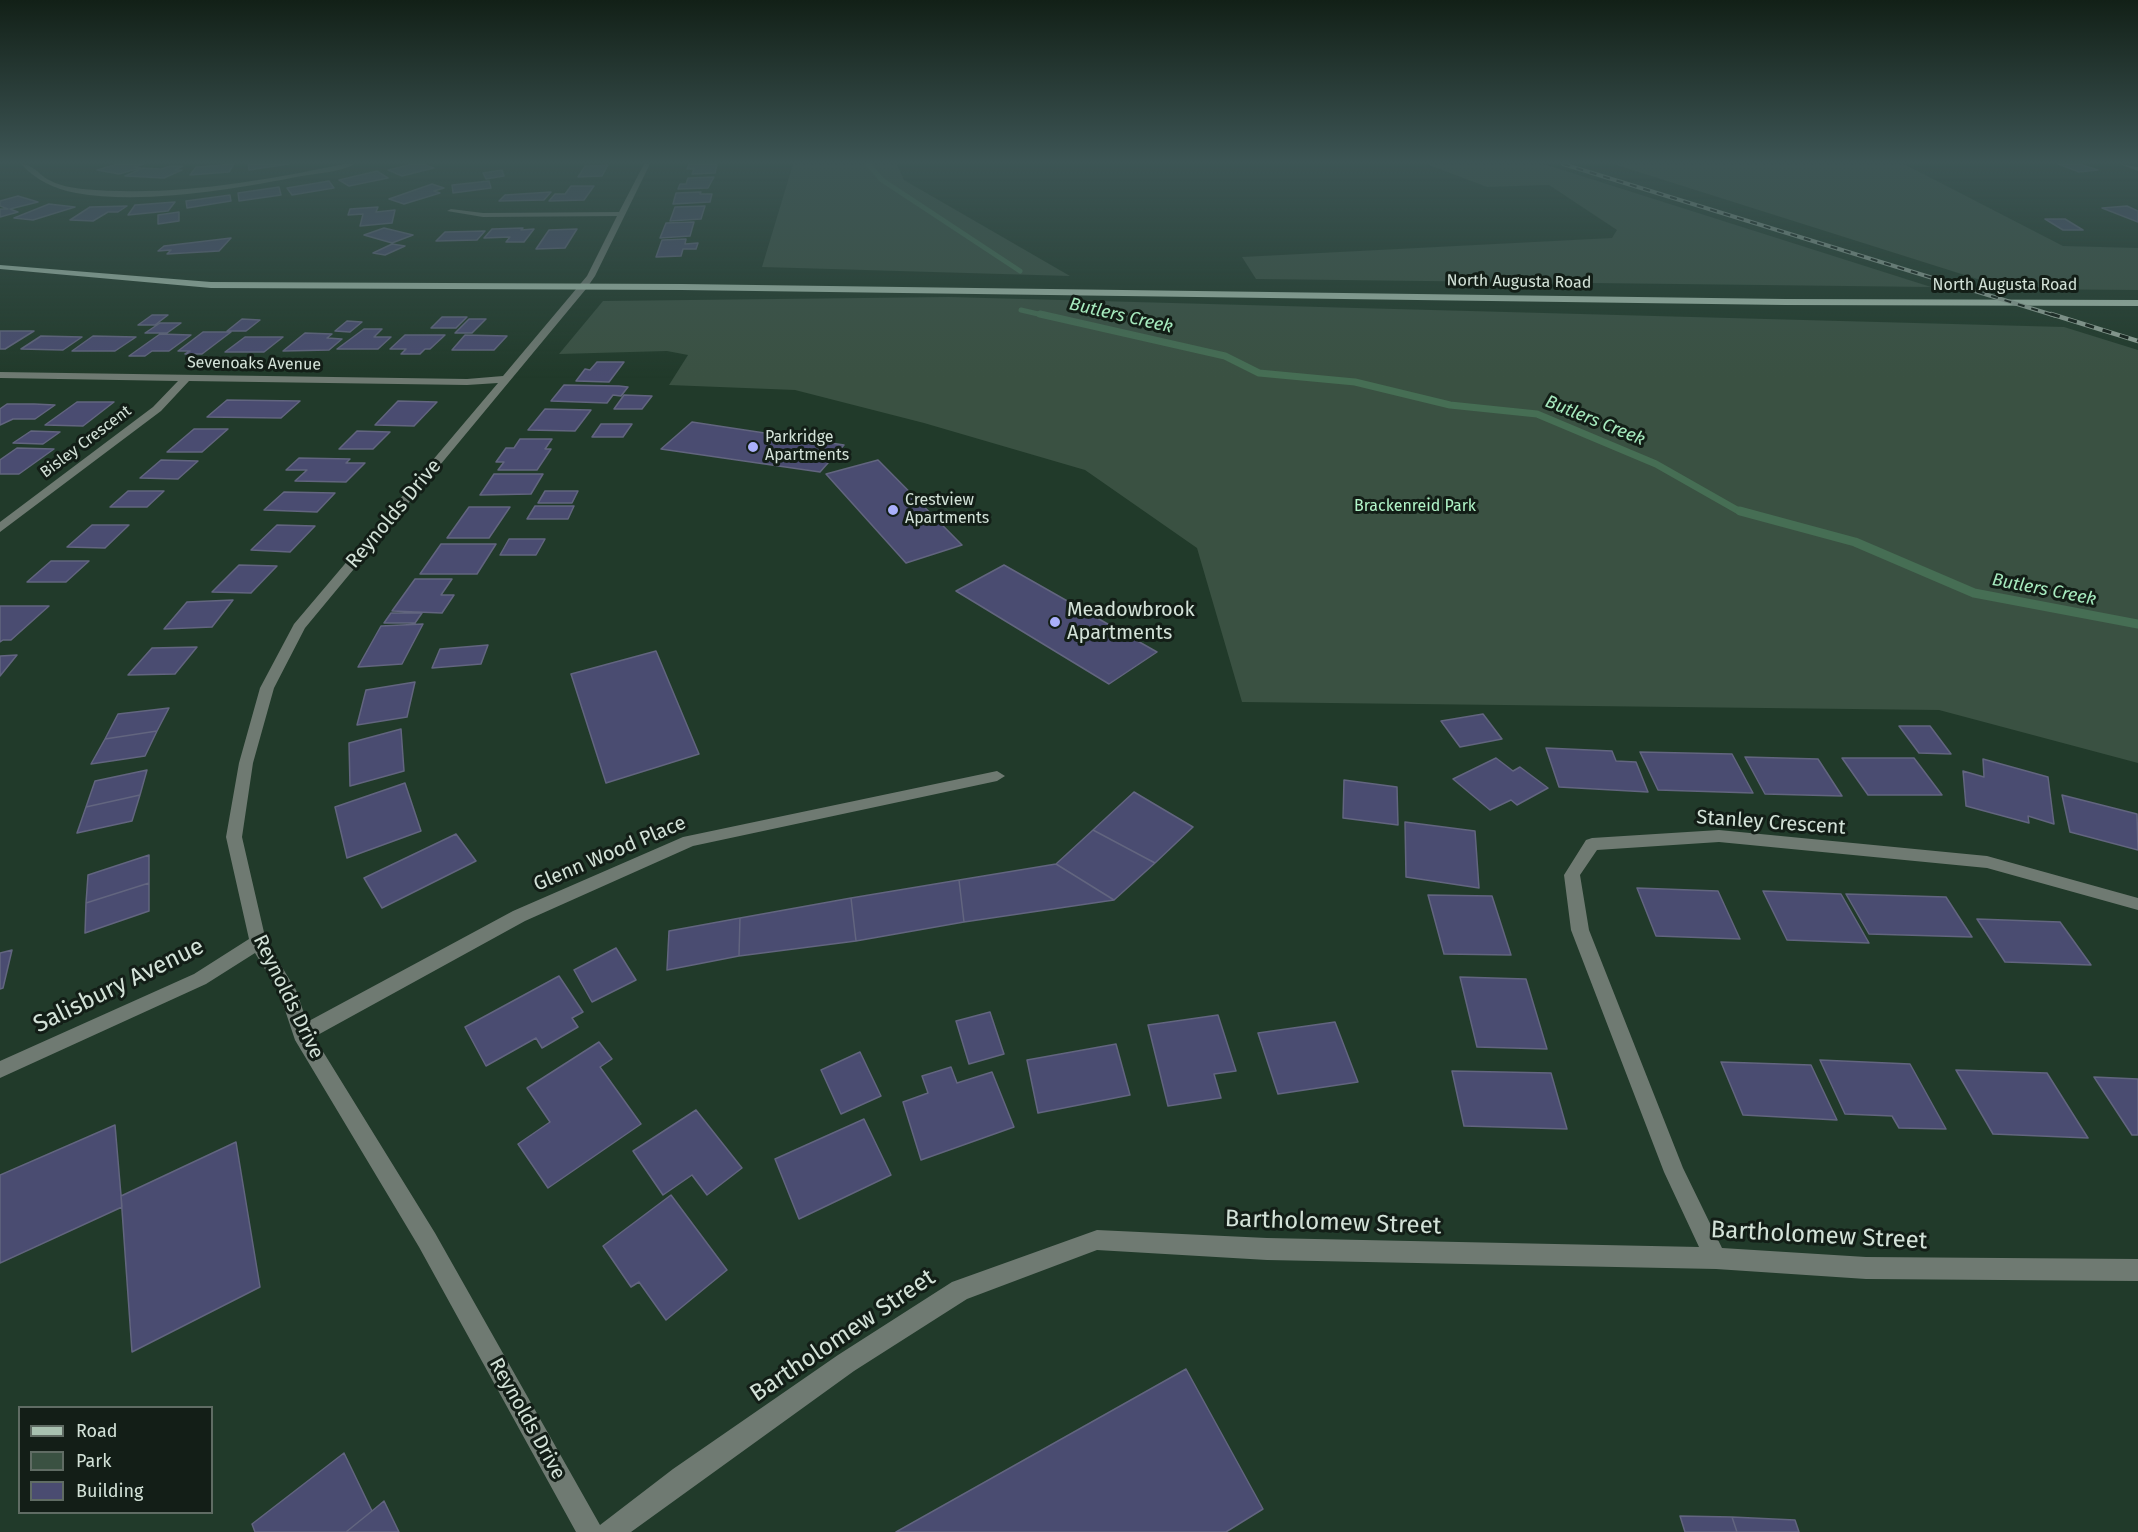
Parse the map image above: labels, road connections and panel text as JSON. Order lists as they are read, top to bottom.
{
  "streets": {
    "main road": ["North Augusta Road"],
    "street": [
      "Sevenoaks Avenue",
      "Bisley Crescent",
      "Reynolds Drive",
      "Stanley Crescent",
      "Glenn Wood Place",
      "Salisbury Avenue",
      "Bartholomew Street"
    ]
  },
  "crossings": [
    ["North Augusta Road", "Reynolds Drive"],
    ["Sevenoaks Avenue", "Bisley Crescent"],
    ["Sevenoaks Avenue", "Reynolds Drive"],
    ["Reynolds Drive", "Glenn Wood Place"],
    ["Reynolds Drive", "Salisbury Avenue"],
    ["Stanley Crescent", "Bartholomew Street"]
  ],
  "water": ["Butlers Creek"],
  "parks": ["Brackenreid Park"],
  "places": ["Parkridge Apartments", "Crestview Apartments", "Meadowbrook Apartments"],
  "legend": ["Road", "Park", "Building"]
}
